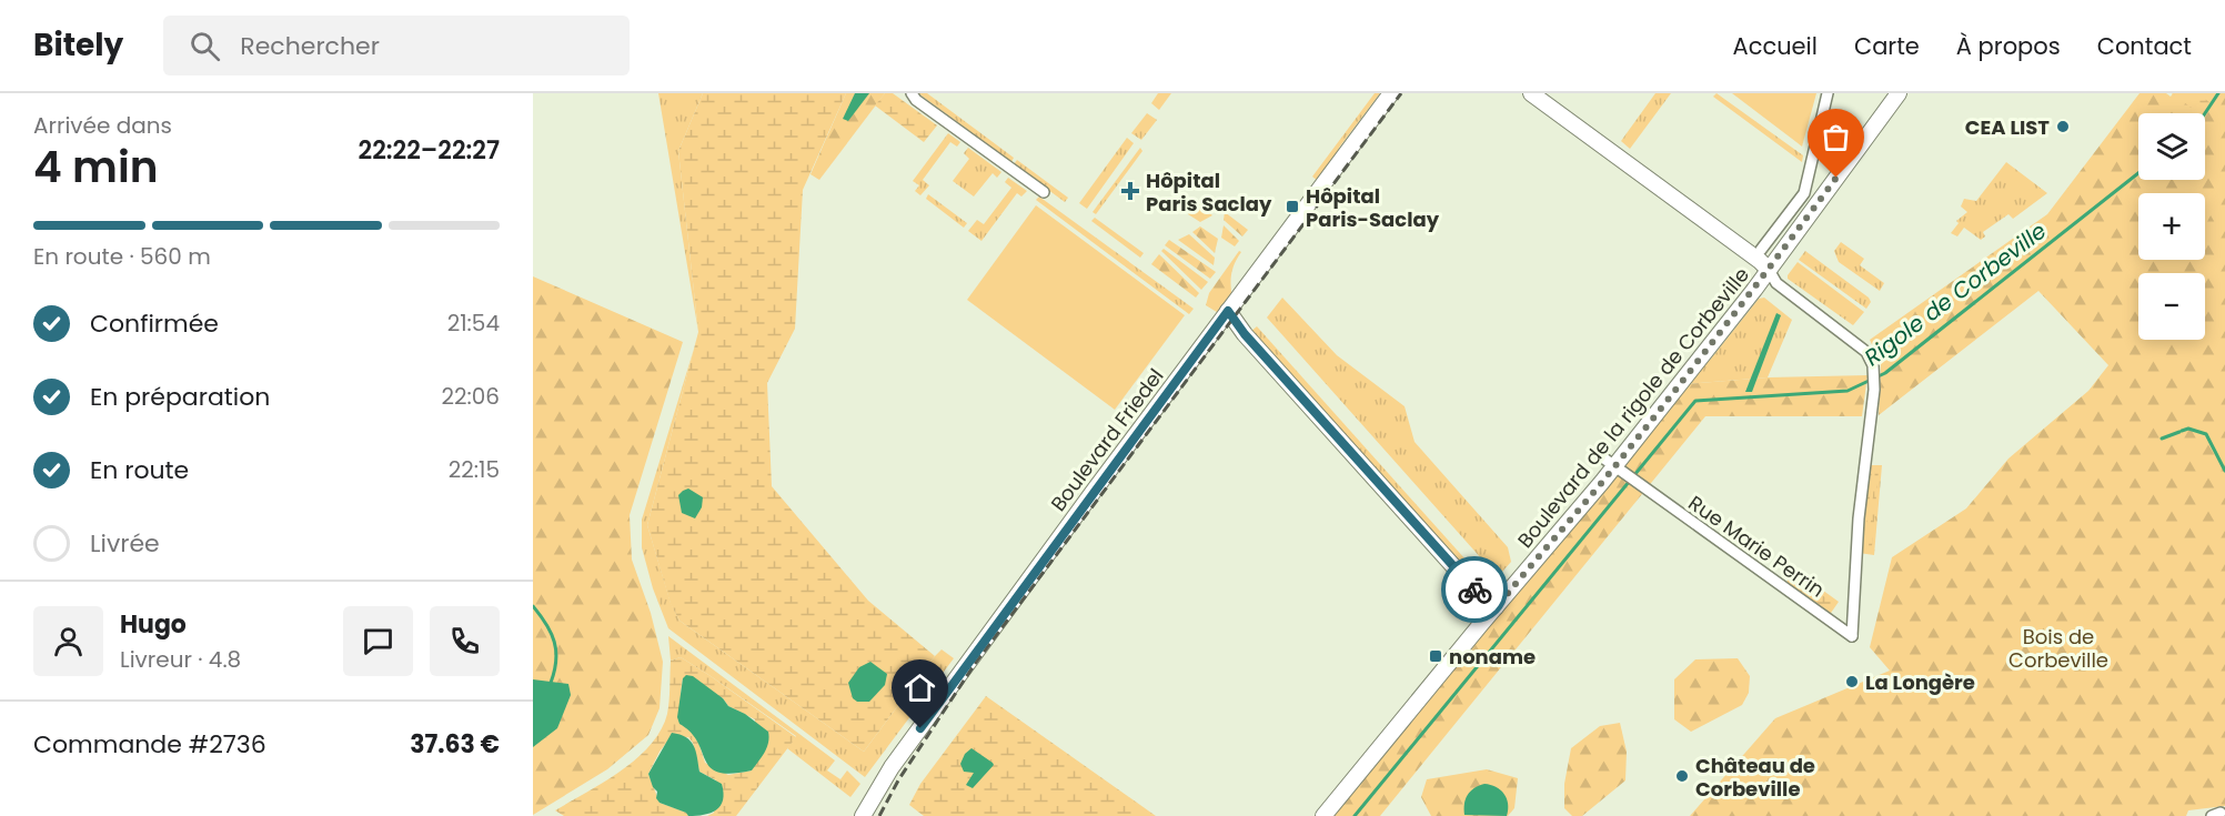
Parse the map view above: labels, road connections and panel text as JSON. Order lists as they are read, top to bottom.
{
  "streets": {
    "street": ["Boulevard de la rigole de Corbeville", "Boulevard Friedel", "Rue Marie Perrin"]
  },
  "crossings": [
    ["Boulevard de la rigole de Corbeville", "Rue Marie Perrin"]
  ],
  "water": ["Rigole de Corbeville"],
  "parks": ["Bois de Corbeville"],
  "places": {
    "other": ["CEA LIST", "La Longère", "Château de Corbeville"],
    "health": ["Hôpital Paris Saclay"],
    "transit": ["Hôpital Paris-Saclay", "noname"]
  },
  "page": {
    "header": "Bitely",
    "search": "Rechercher",
    "nav": [
      "Accueil",
      "Carte",
      "À propos",
      "Contact"
    ],
    "heading": ["4 min", "Arrivée dans", "22:22–22:27"],
    "panel": [
      "Hugo",
      "Livreur · 4.8",
      "Commande #2736",
      "37.63 €"
    ],
    "map_buttons": ["+", "−"],
    "bar": "En route · 560 m",
    "list": [
      ["Confirmée", "21:54"],
      ["En préparation", "22:06"],
      ["En route", "22:15"],
      "Livrée"
    ]
  }
}
